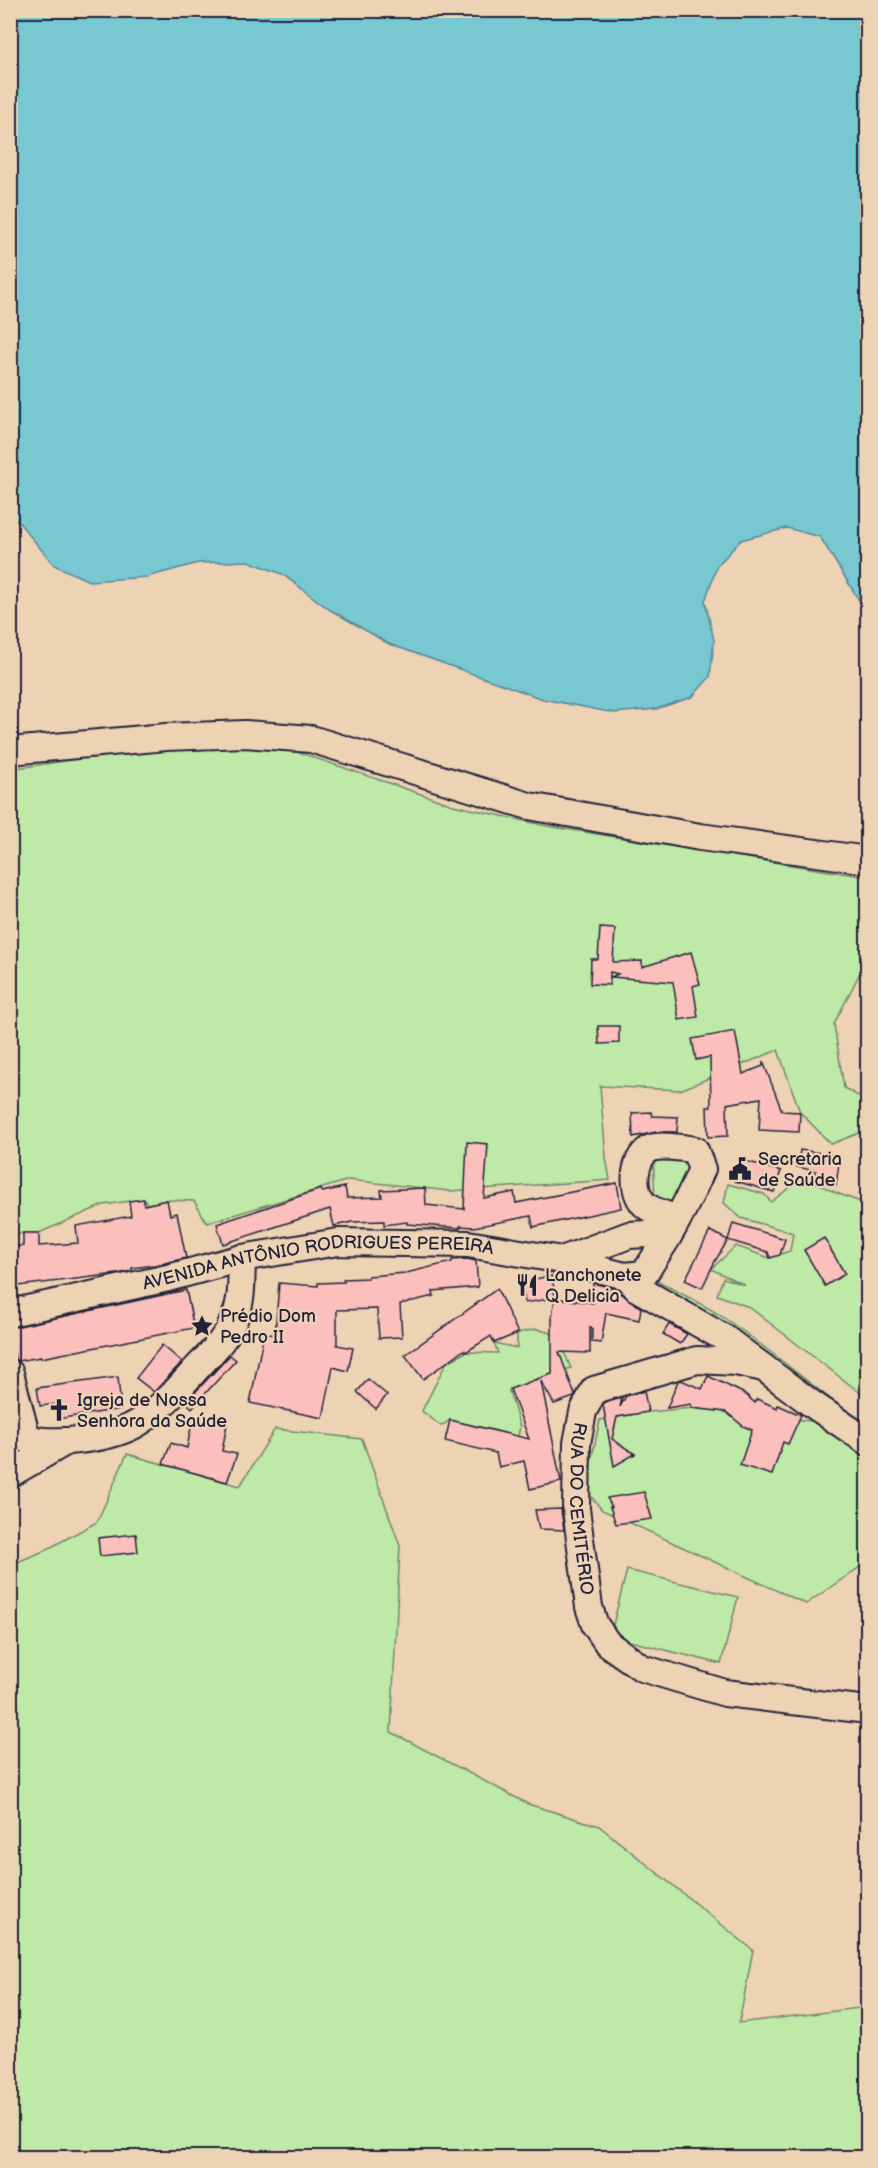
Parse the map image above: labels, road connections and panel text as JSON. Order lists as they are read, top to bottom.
{
  "streets": {
    "street": ["AVENIDA ANTÔNIO RODRIGUES PEREIRA", "RUA DO CEMITÉRIO"]
  },
  "places": {
    "public building": ["Secretaria de Saúde"],
    "restaurant": ["Lanchonete Q Delicia"],
    "place": ["Prédio Dom Pedro II"],
    "church": ["Igreja de Nossa Senhora da Saúde"]
  }
}
